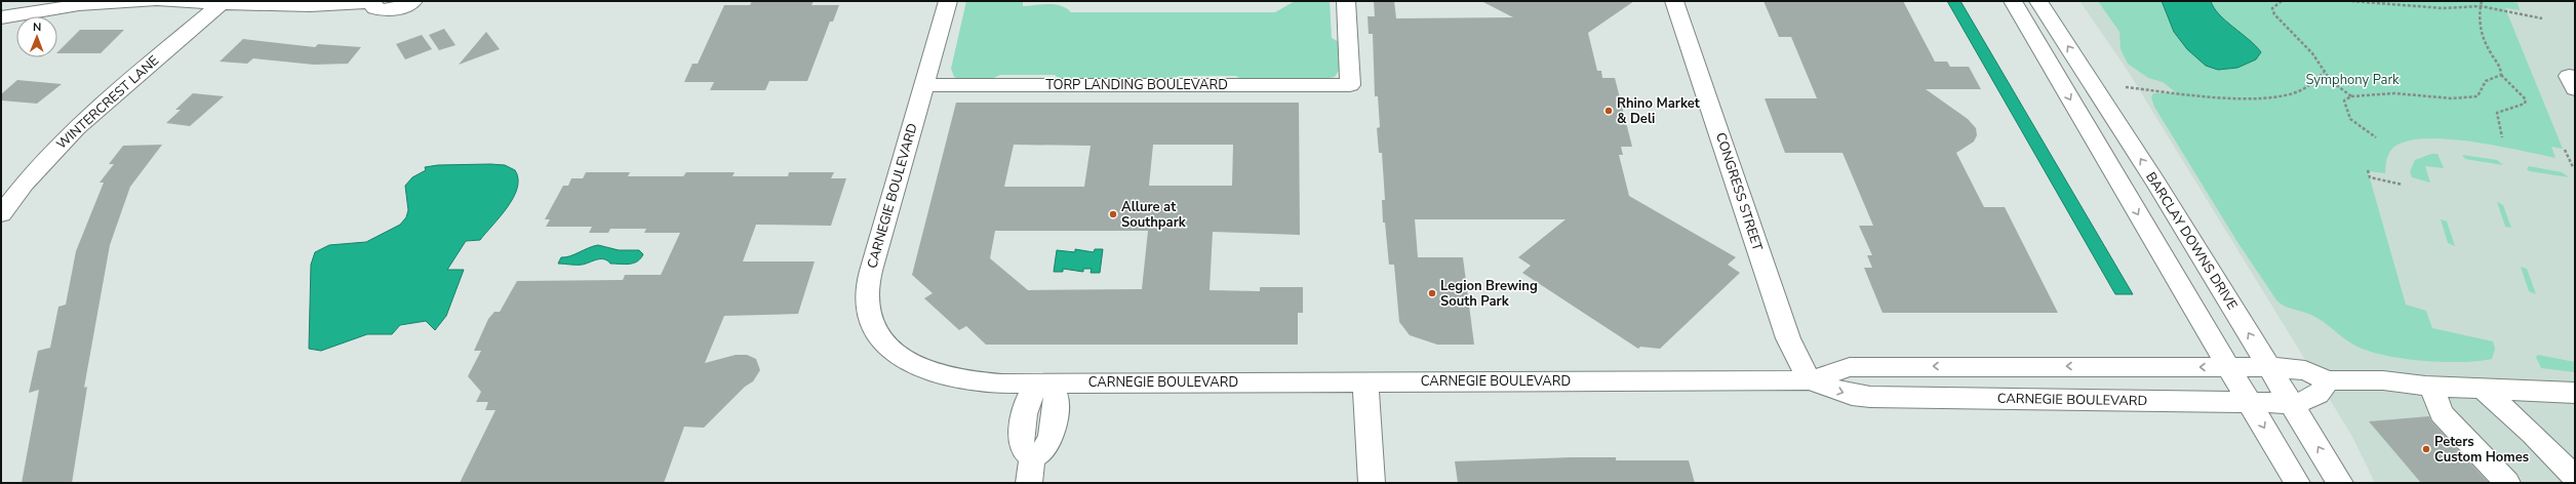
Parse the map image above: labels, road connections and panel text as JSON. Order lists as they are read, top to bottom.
{
  "streets": {
    "street": [
      "TORP LANDING BOULEVARD",
      "WINTERCREST LANE",
      "CONGRESS STREET",
      "CARNEGIE BOULEVARD",
      "BARCLAY DOWNS DRIVE"
    ]
  },
  "crossings": [
    ["TORP LANDING BOULEVARD", "CARNEGIE BOULEVARD"],
    ["CONGRESS STREET", "CARNEGIE BOULEVARD"],
    ["CARNEGIE BOULEVARD", "BARCLAY DOWNS DRIVE"]
  ],
  "parks": ["Symphony Park"],
  "places": [
    "Rhino Market & Deli",
    "Allure at Southpark",
    "Legion Brewing South Park",
    "Peters Custom Homes"
  ],
  "north": "top"
}
